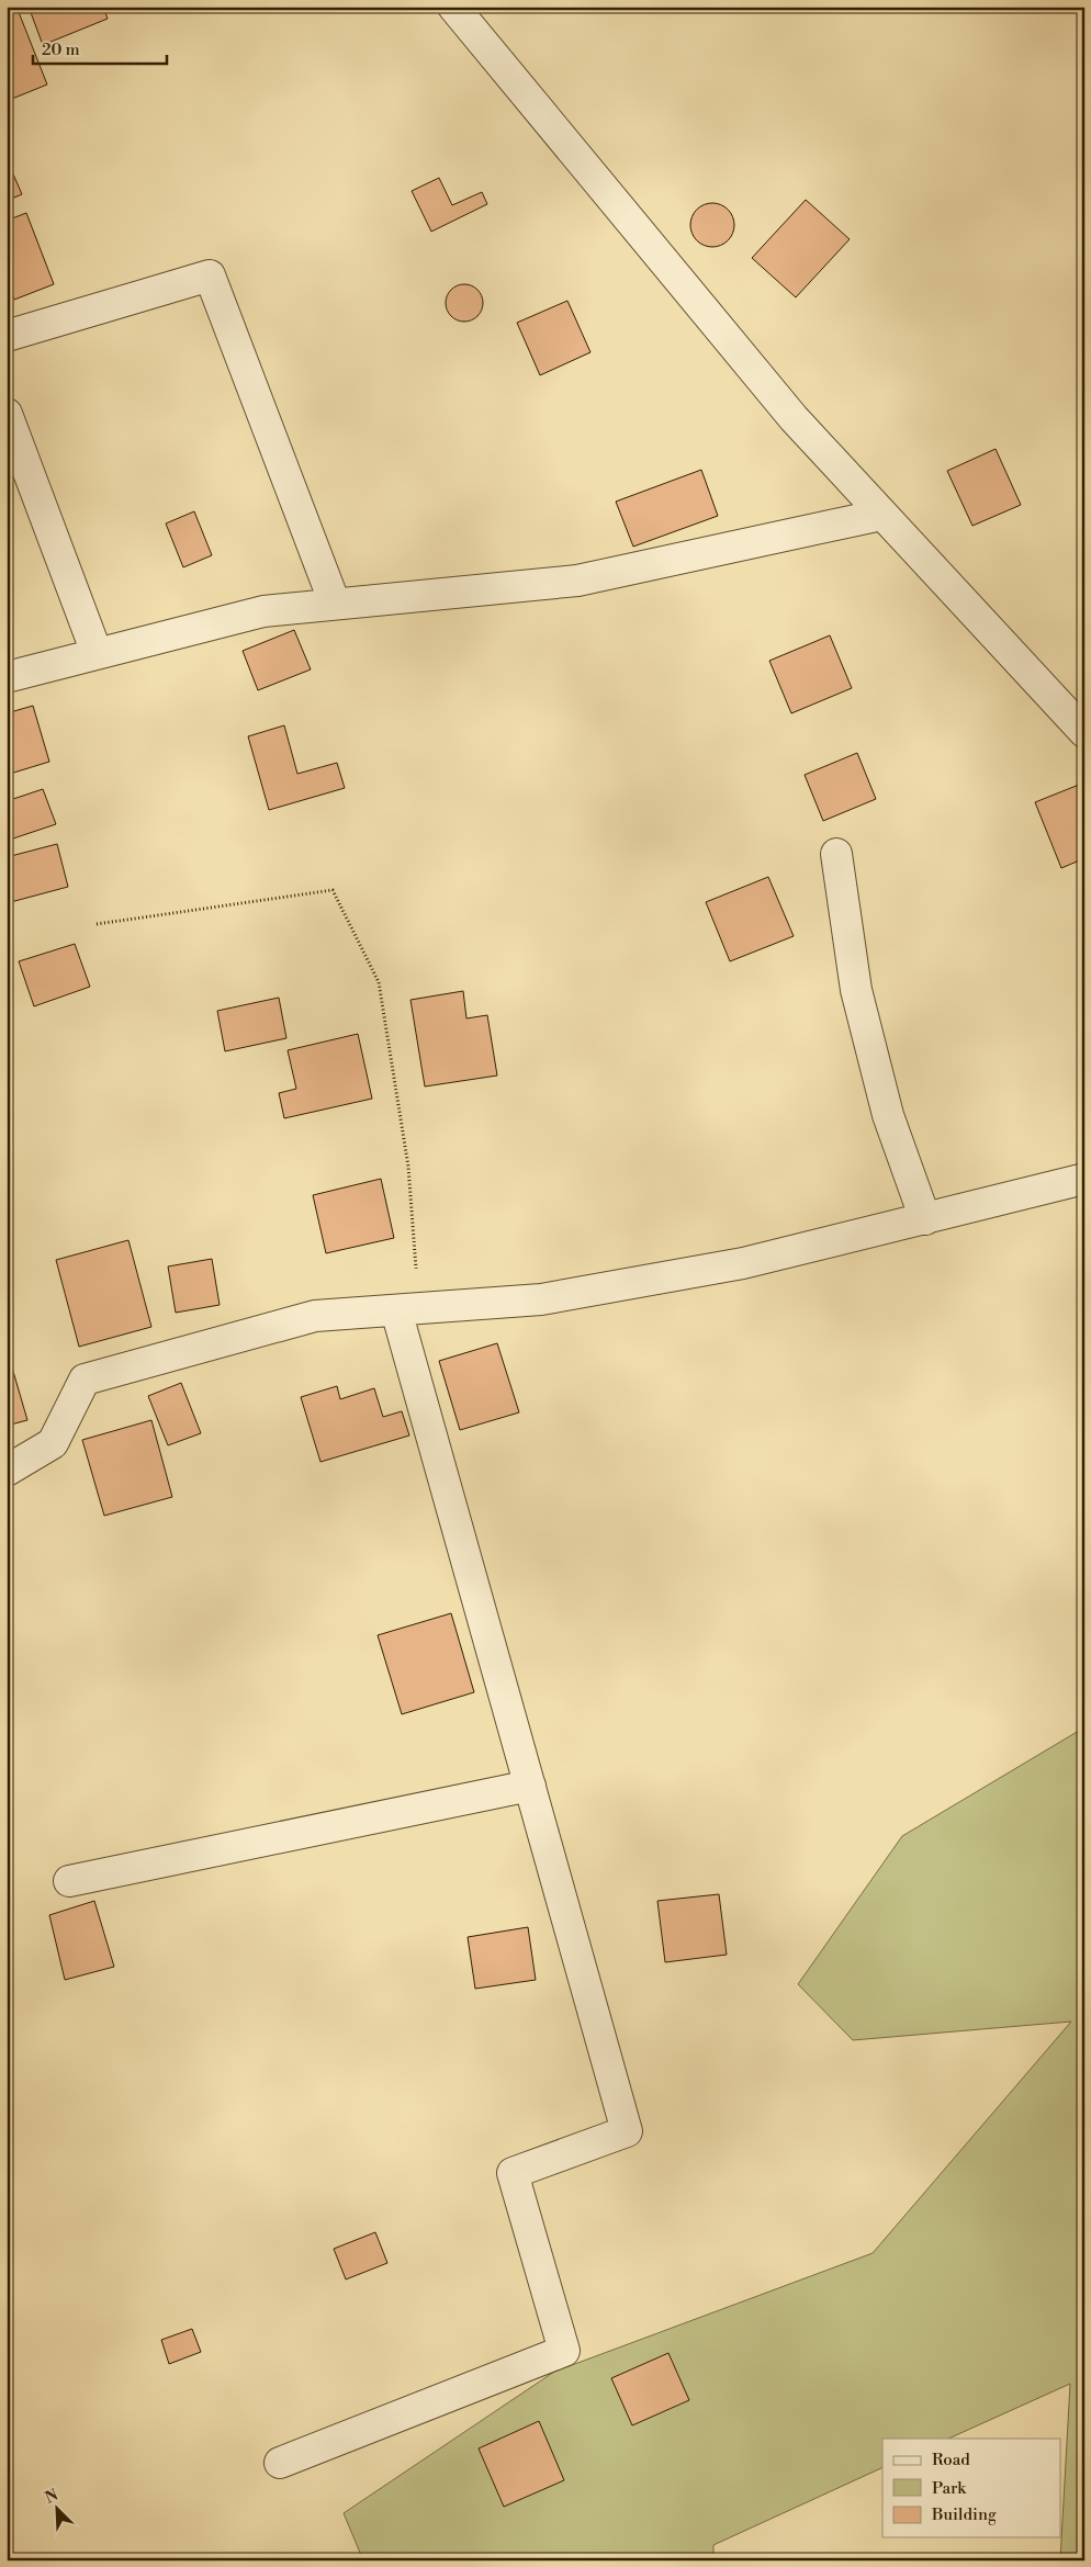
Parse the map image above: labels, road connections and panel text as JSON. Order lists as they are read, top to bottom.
{
  "legend": ["Road", "Park", "Building"],
  "scale_bar": "20 m",
  "north": "top left"
}
